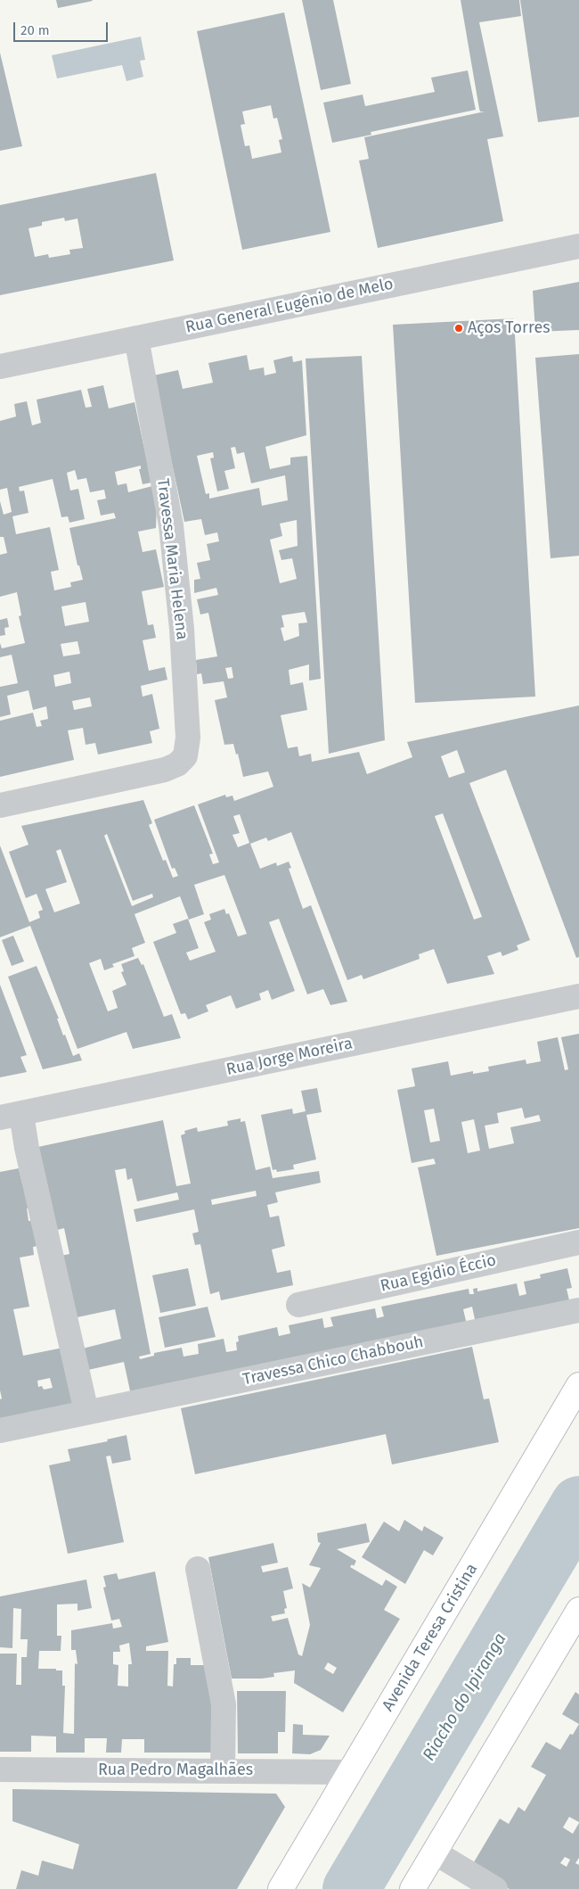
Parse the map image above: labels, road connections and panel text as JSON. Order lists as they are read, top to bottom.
{
  "streets": {
    "main road": ["Avenida Teresa Cristina"],
    "street": [
      "Rua General Eugênio de Melo",
      "Travessa Maria Helena",
      "Rua Jorge Moreira",
      "Rua Egidio Éccio",
      "Travessa Chico Chabbouh",
      "Rua Pedro Magalhães"
    ]
  },
  "crossings": [
    ["Rua General Eugênio de Melo", "Travessa Maria Helena"],
    ["Avenida Teresa Cristina", "Rua Pedro Magalhães"]
  ],
  "water": ["Riacho do Ipiranga"],
  "places": ["Aços Torres"],
  "scale_bar": "20 m"
}
